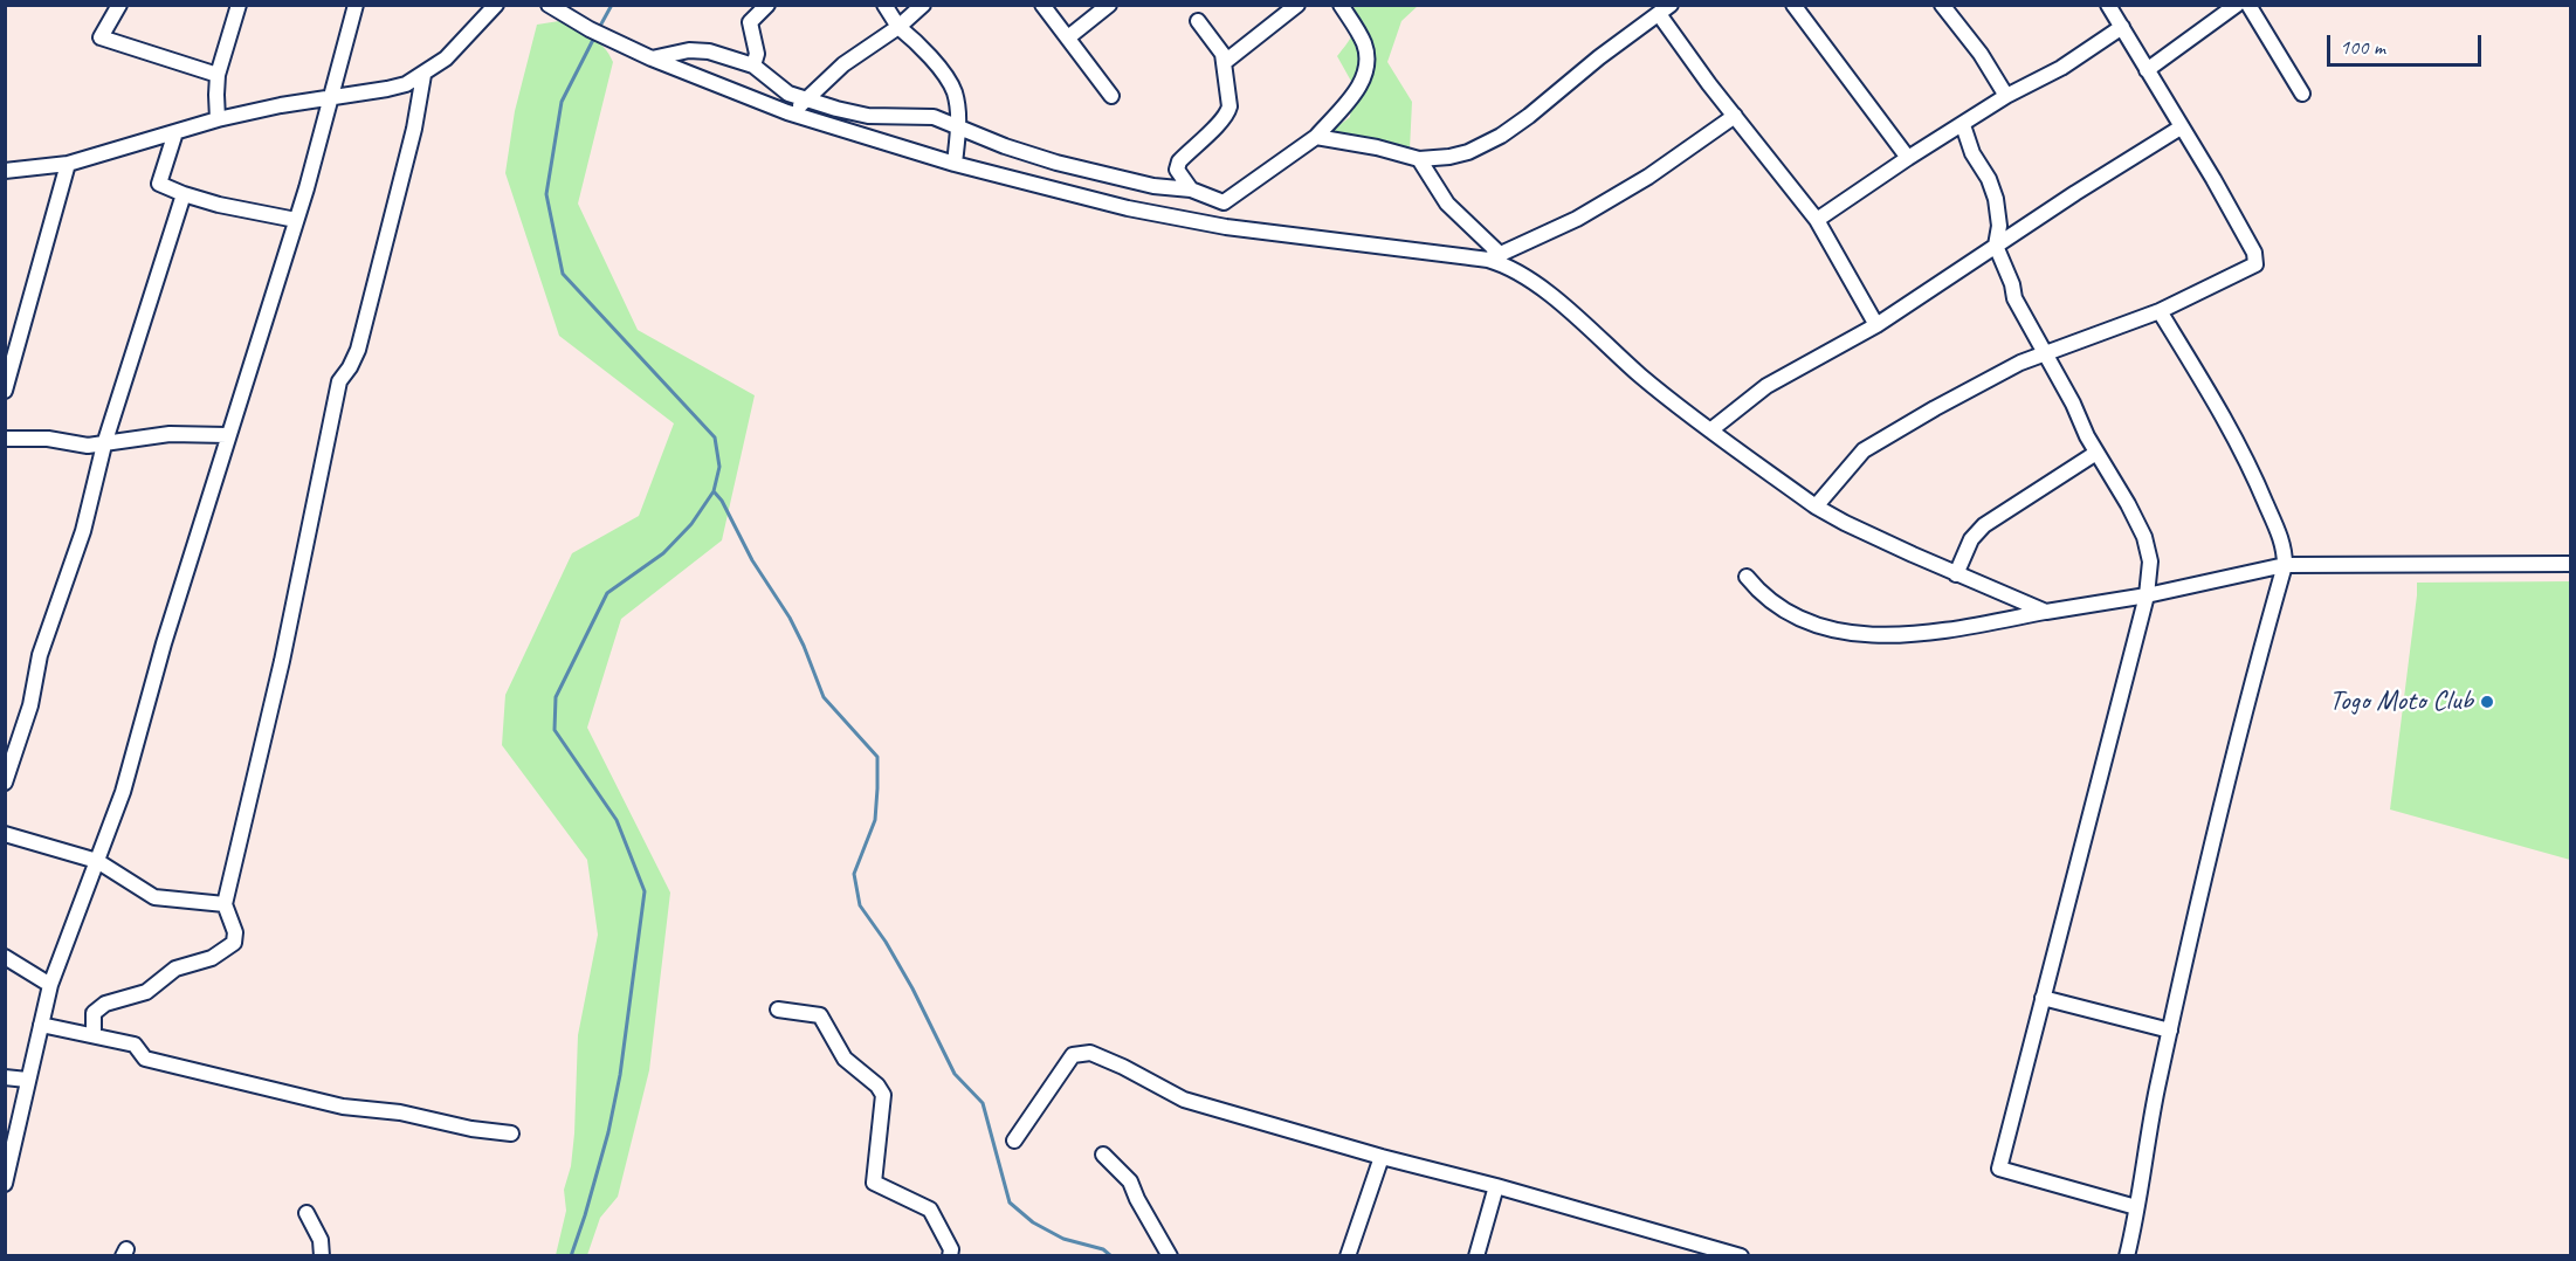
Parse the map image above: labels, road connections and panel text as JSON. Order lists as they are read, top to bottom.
{
  "places": ["Togo Moto Club"],
  "scale_bar": "100 m"
}
